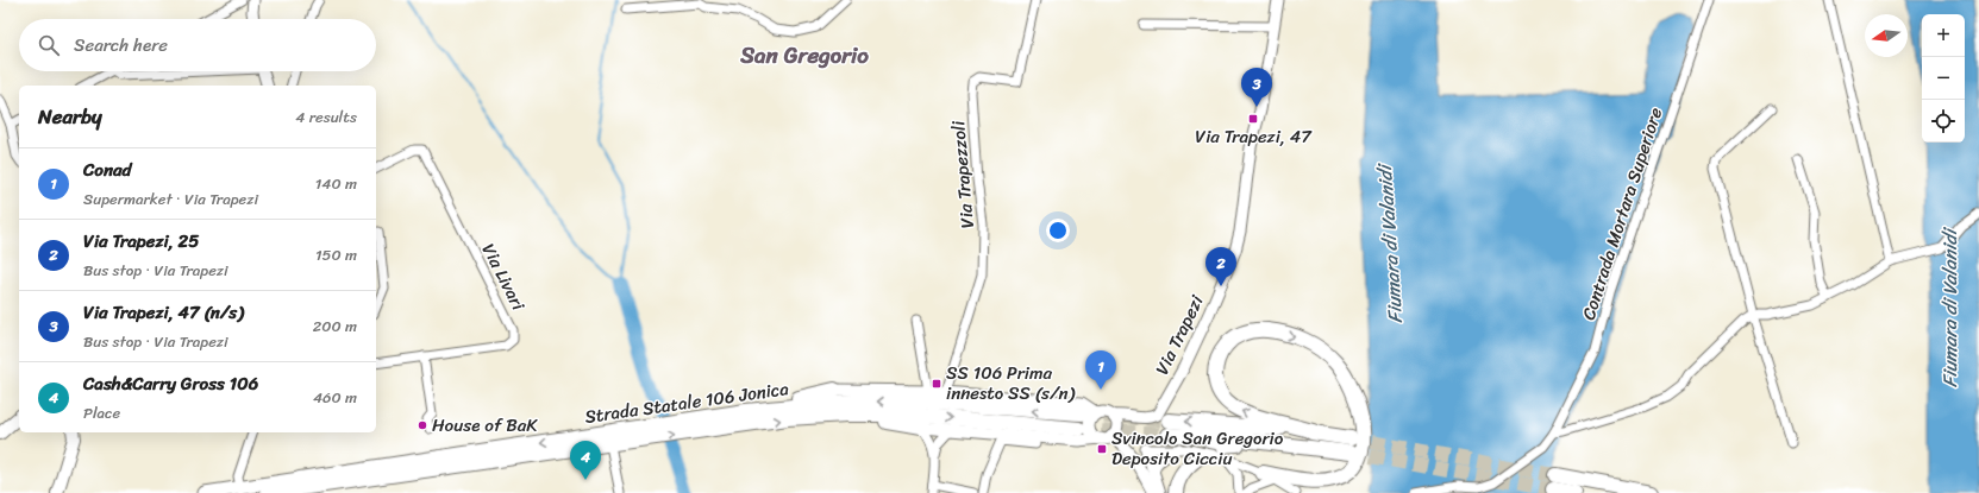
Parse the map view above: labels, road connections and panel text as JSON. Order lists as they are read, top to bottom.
{
  "streets": {
    "highway": ["Strada Statale 106 Jonica"],
    "street": [
      "Via Trapezzoli",
      "Contrada Mortara Superiore",
      "Via Livari",
      "Via Trapezi"
    ]
  },
  "crossings": [
    ["Via Trapezi", "Strada Statale 106 Jonica"]
  ],
  "districts": ["San Gregorio"],
  "water": ["Fiumara di Valanidi"],
  "places": {
    "transit": ["Via Trapezi, 47", "SS 106 Prima innesto SS (s/n)", "Svincolo San Gregorio Deposito Cicciu"],
    "other": ["House of BaK"]
  },
  "north": "left",
  "page": {
    "map_buttons": ["+", "−"],
    "search": "Search here",
    "pins": [
      "3",
      "2",
      "1",
      "4"
    ],
    "heading": ["Nearby", "4 results"],
    "list": [
      {
        "mark": "1",
        "name": "Conad",
        "note": "Supermarket · Via Trapezi",
        "value": "140 m"
      },
      {
        "mark": "2",
        "name": "Via Trapezi, 25",
        "note": "Bus stop · Via Trapezi",
        "value": "150 m"
      },
      {
        "mark": "3",
        "name": "Via Trapezi, 47 (n/s)",
        "note": "Bus stop · Via Trapezi",
        "value": "200 m"
      },
      {
        "mark": "4",
        "name": "Cash&Carry Gross 106",
        "note": "Place",
        "value": "460 m"
      }
    ]
  }
}
